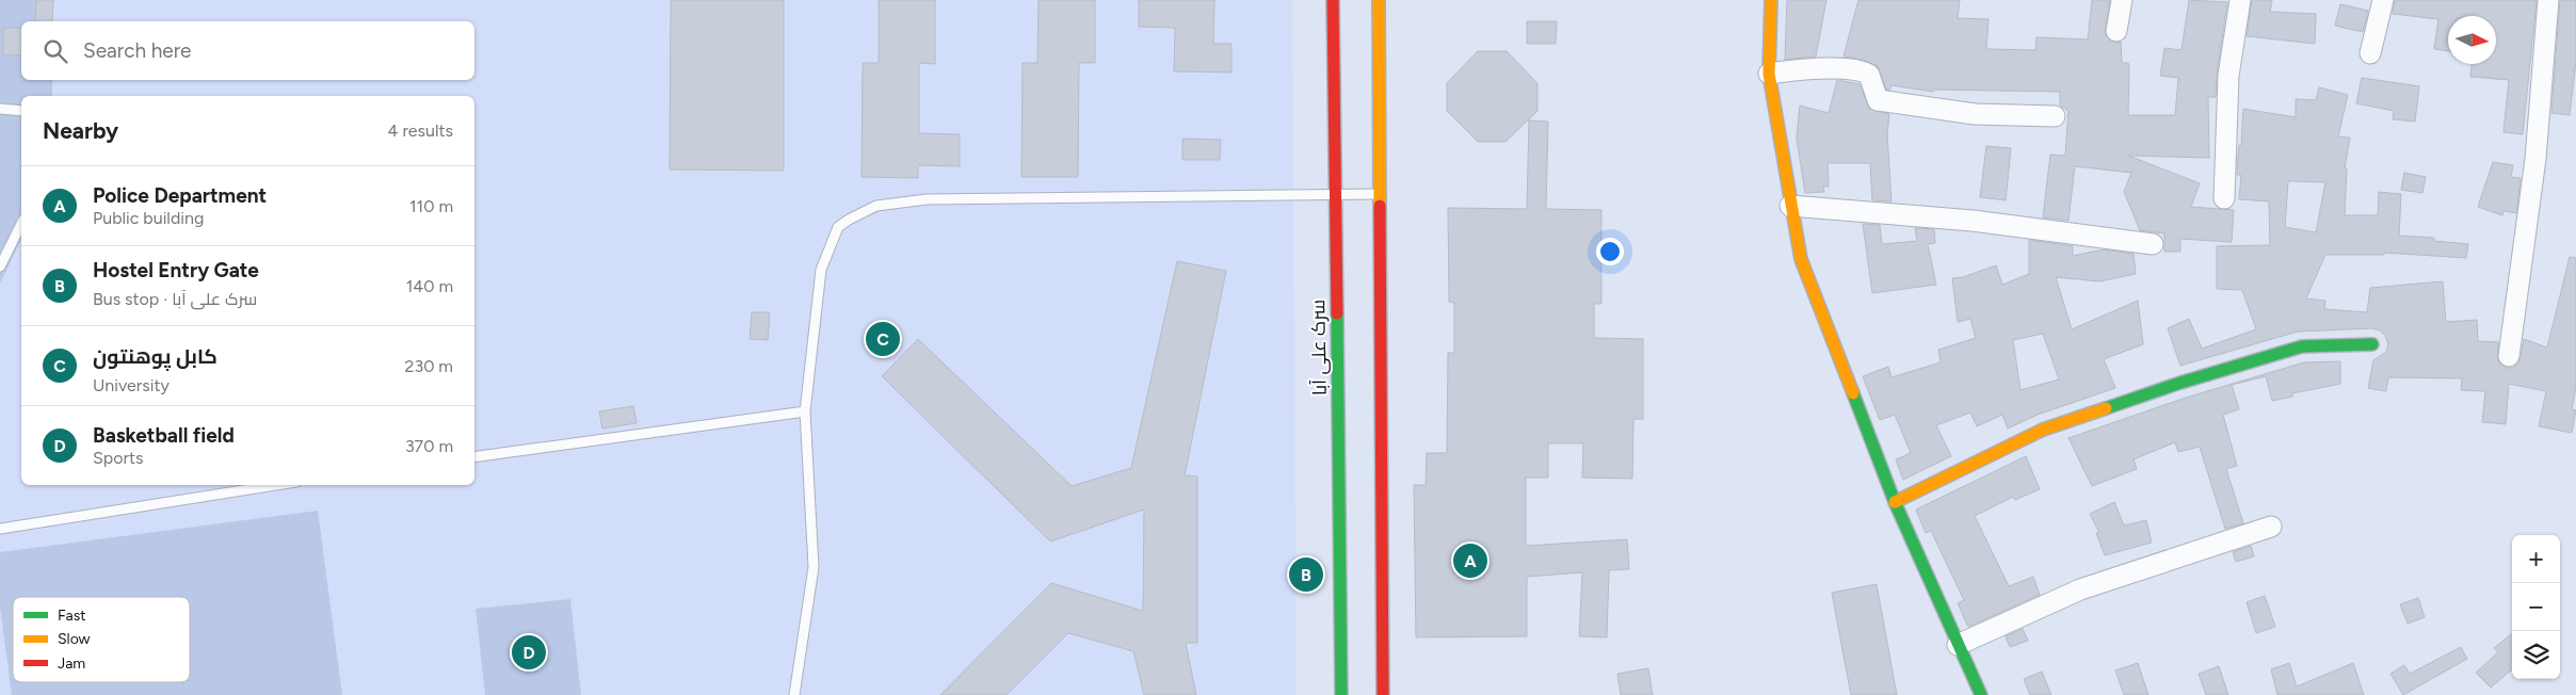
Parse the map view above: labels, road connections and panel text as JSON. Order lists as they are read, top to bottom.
{
  "streets": {
    "street": ["سرک علی آبا"]
  },
  "legend": ["Fast", "Slow", "Jam"],
  "north": "right",
  "page": {
    "search": "Search here",
    "heading": ["Nearby", "4 results"],
    "list": [
      {
        "mark": "A",
        "name": "Police Department",
        "note": "Public building",
        "value": "110 m"
      },
      {
        "mark": "B",
        "name": "Hostel Entry Gate",
        "note": "Bus stop · سرک علی آبا",
        "value": "140 m"
      },
      {
        "mark": "C",
        "name": "کابل پوهنتون",
        "note": "University",
        "value": "230 m"
      },
      {
        "mark": "D",
        "name": "Basketball field",
        "note": "Sports",
        "value": "370 m"
      }
    ],
    "pins": [
      "C",
      "A",
      "B",
      "D"
    ],
    "map_buttons": ["+", "−"]
  }
}
